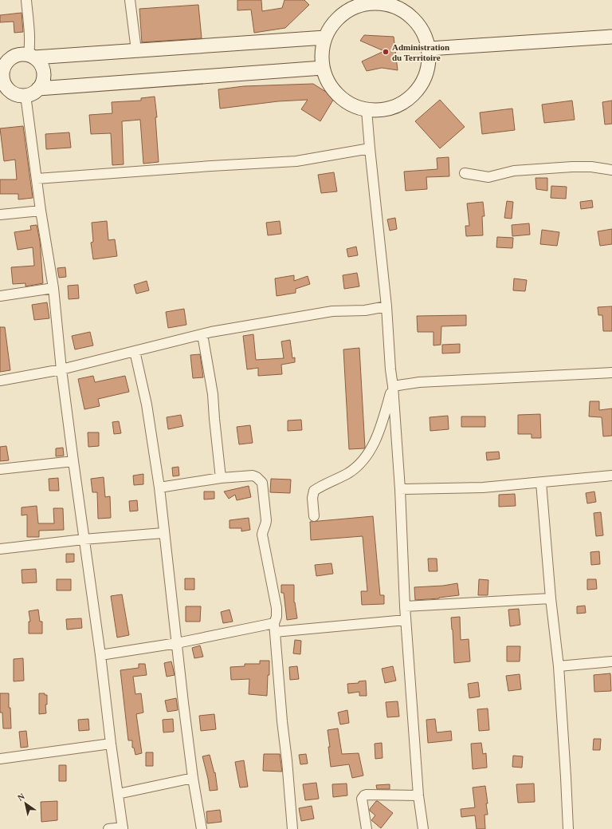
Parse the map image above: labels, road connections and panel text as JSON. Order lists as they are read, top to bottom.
{
  "places": ["Administration du Territoire"],
  "north": "top left"
}
